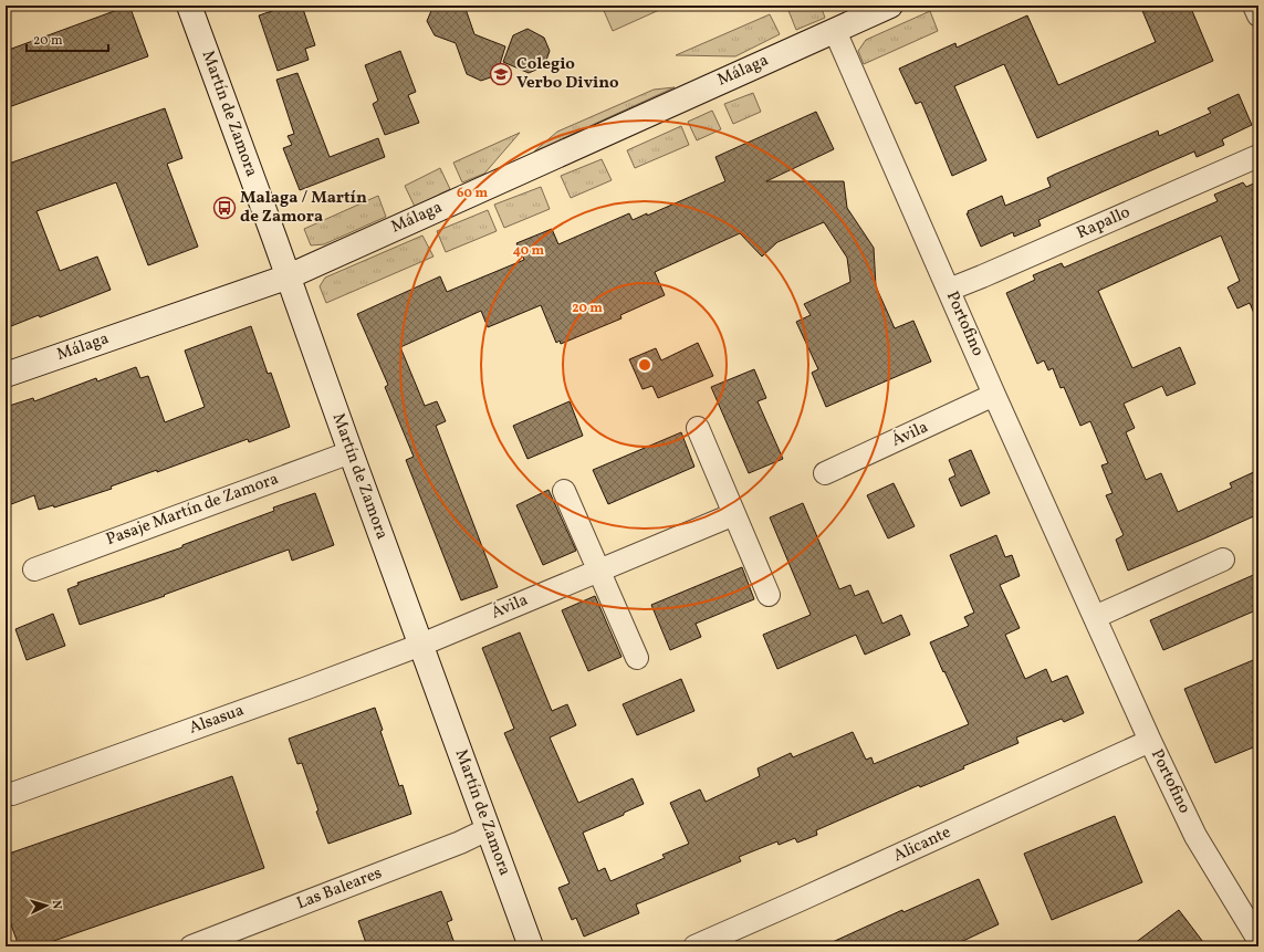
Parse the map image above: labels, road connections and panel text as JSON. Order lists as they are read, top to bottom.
{
  "streets": {
    "street": [
      "Málaga",
      "Martín de Zamora",
      "Rapallo",
      "Portofino",
      "Ávila",
      "Pasaje Martín de Zamora",
      "Alsasua",
      "Alicante",
      "Las Baleares"
    ]
  },
  "crossings": [
    ["Málaga", "Martín de Zamora"],
    ["Málaga", "Portofino"],
    ["Martín de Zamora", "Ávila"],
    ["Martín de Zamora", "Pasaje Martín de Zamora"],
    ["Martín de Zamora", "Alsasua"],
    ["Martín de Zamora", "Las Baleares"],
    ["Rapallo", "Portofino"],
    ["Portofino", "Ávila"],
    ["Portofino", "Alicante"],
    ["Ávila", "Alsasua"]
  ],
  "places": {
    "school or university": ["Colegio Verbo Divino"],
    "bus stop": ["Malaga / Martín de Zamora"]
  },
  "scale_bar": "20 m",
  "north": "right",
  "rings": ["60 m", "40 m", "20 m"]
}
